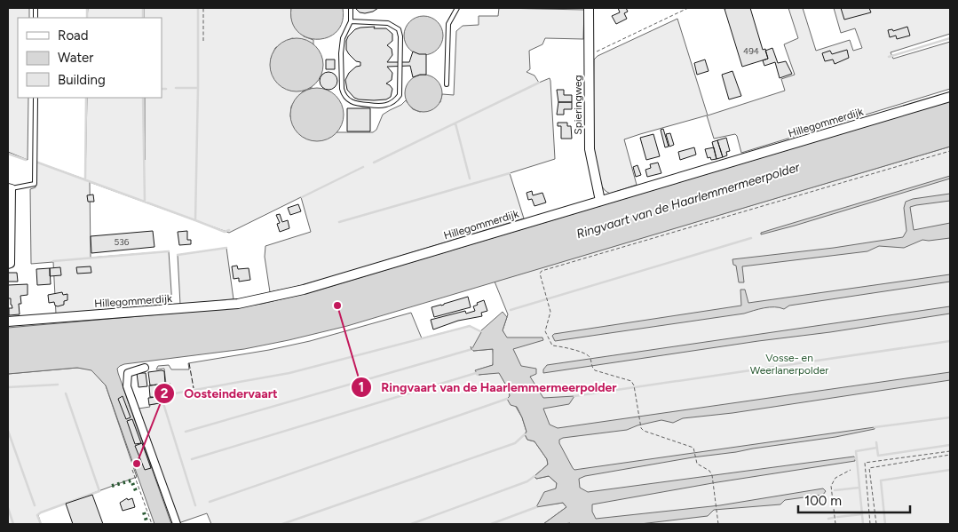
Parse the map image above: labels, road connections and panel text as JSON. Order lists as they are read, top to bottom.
{
  "streets": {
    "street": ["Spieringweg", "Hillegommerdijk"]
  },
  "crossings": [
    ["Spieringweg", "Hillegommerdijk"]
  ],
  "water": ["Ringvaart van de Haarlemmermeerpolder"],
  "parks": ["Vosse- en Weerlanerpolder"],
  "places": ["Ringvaart van de Haarlemmermeerpolder", "Oosteindervaart"],
  "house_numbers": ["494", "536"],
  "legend": ["Road", "Water", "Building"],
  "scale_bar": "100 m"
}
